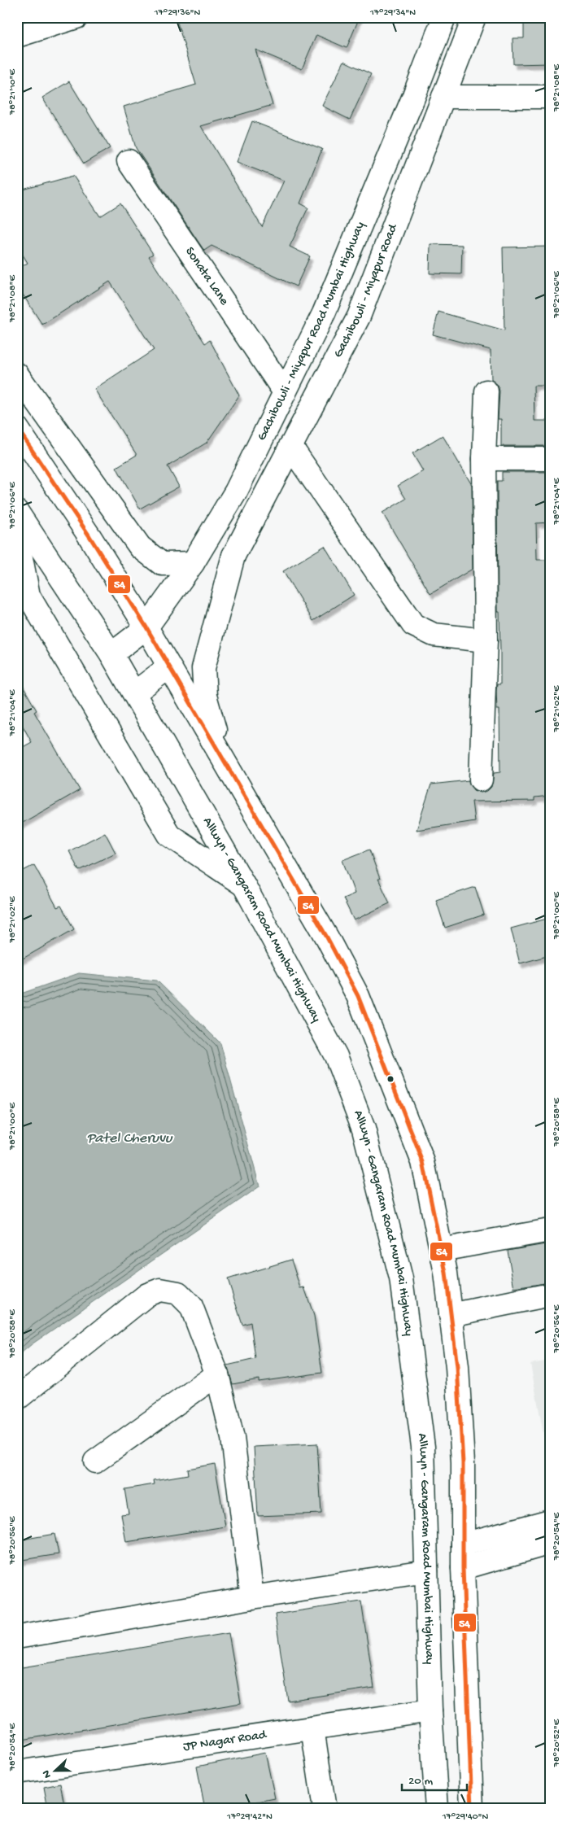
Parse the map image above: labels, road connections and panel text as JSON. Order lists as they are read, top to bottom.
{
  "streets": {
    "main road": [
      "Sonata Lane",
      "Gachibowli - Miyapur Road",
      "Gachibowli - Miyapur Road Mumbai Highway",
      "Allwyn - Gangaram Road Mumbai Highway",
      "JP Nagar Road"
    ]
  },
  "crossings": [
    ["Sonata Lane", "Gachibowli - Miyapur Road Mumbai Highway"],
    ["Gachibowli - Miyapur Road Mumbai Highway", "Allwyn - Gangaram Road Mumbai Highway"],
    ["Allwyn - Gangaram Road Mumbai Highway", "JP Nagar Road"]
  ],
  "water": ["Patel Cheruvu"],
  "lines": ["transit line 54"],
  "scale_bar": "20 m",
  "north": "left",
  "coordinates": [
    "17°29'36\"N",
    "17°29'34\"N",
    "78°21'08\"E",
    "78°21'10\"E",
    "78°21'06\"E",
    "78°21'04\"E",
    "78°21'02\"E",
    "78°21'00\"E",
    "78°20'58\"E",
    "78°20'56\"E",
    "78°20'54\"E",
    "78°20'52\"E",
    "17°29'42\"N",
    "17°29'40\"N"
  ]
}
